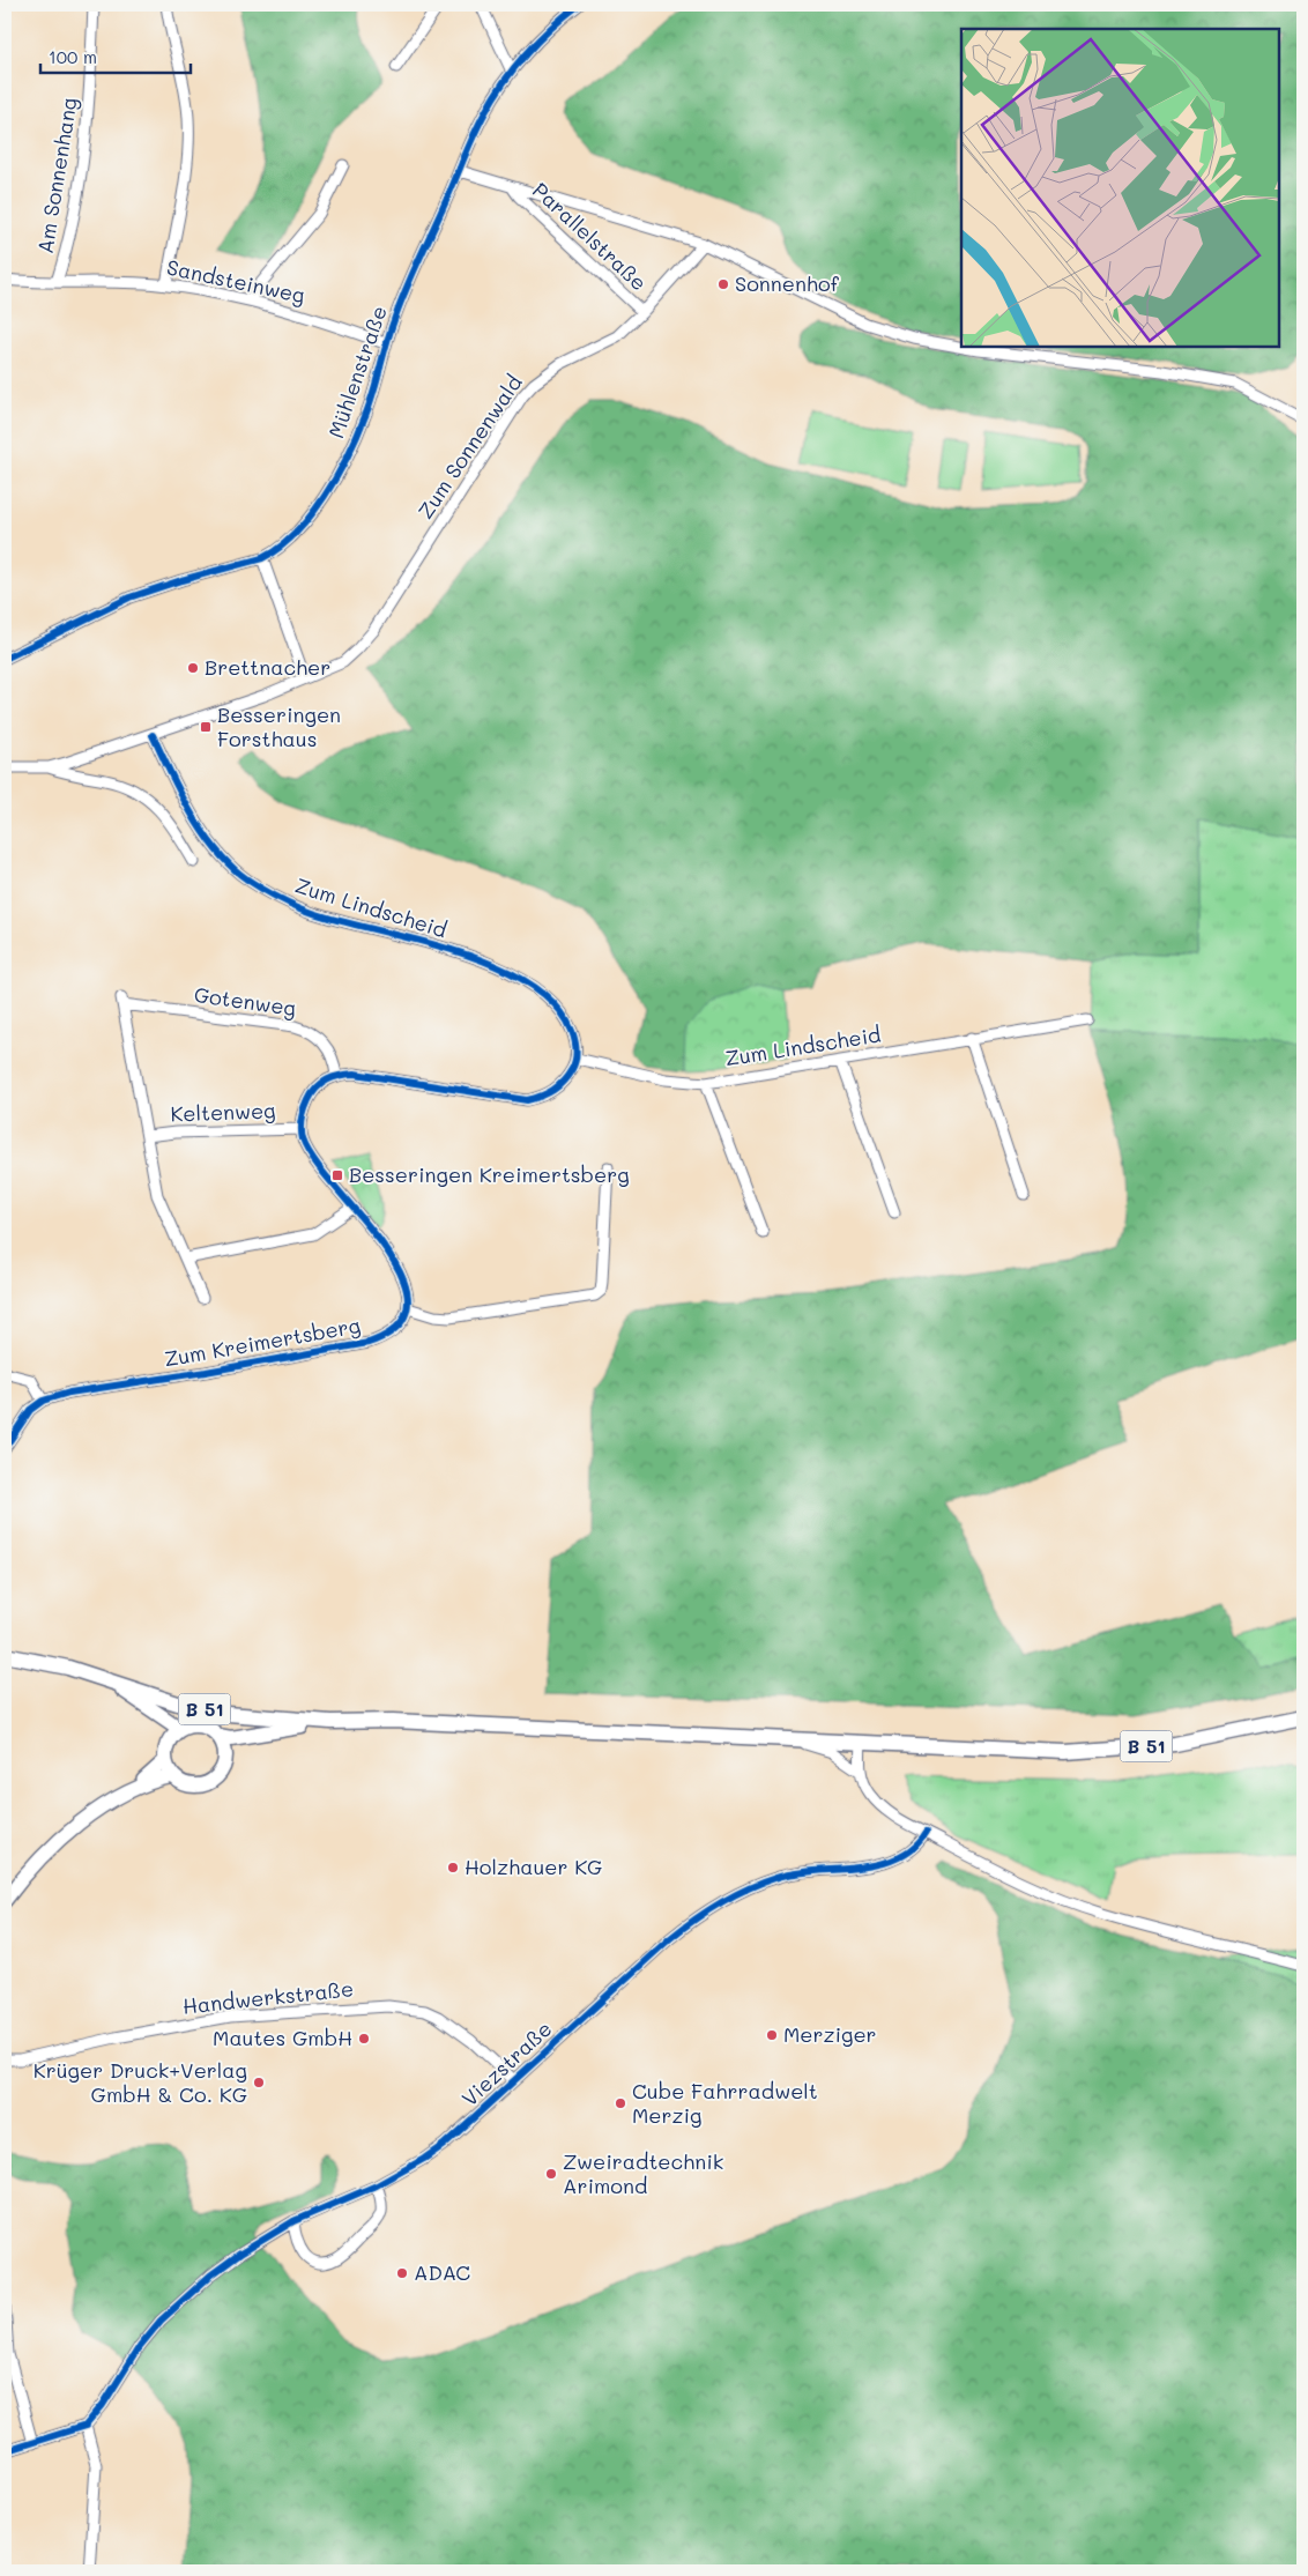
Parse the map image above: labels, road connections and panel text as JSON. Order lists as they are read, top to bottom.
{
  "streets": {
    "main road": ["B 51"],
    "street": [
      "Am Sonnenhang",
      "Parallelstraße",
      "Sandsteinweg",
      "Mühlenstraße",
      "Zum Sonnenwald",
      "Zum Lindscheid",
      "Gotenweg",
      "Keltenweg",
      "Zum Kreimertsberg",
      "Handwerkstraße",
      "Viezstraße"
    ]
  },
  "crossings": [
    ["Am Sonnenhang", "Sandsteinweg"],
    ["Parallelstraße", "Zum Sonnenwald"],
    ["Sandsteinweg", "Mühlenstraße"],
    ["Zum Sonnenwald", "Zum Lindscheid"],
    ["Gotenweg", "Keltenweg"],
    ["Handwerkstraße", "Viezstraße"]
  ],
  "places": {
    "other": [
      "Sonnenhof",
      "Brettnacher",
      "Holzhauer KG",
      "Merziger",
      "Mautes GmbH",
      "Krüger Druck+Verlag GmbH & Co. KG",
      "Cube Fahrradwelt Merzig",
      "Zweiradtechnik Arimond",
      "ADAC"
    ],
    "transit": ["Besseringen Forsthaus", "Besseringen Kreimertsberg"]
  },
  "scale_bar": "100 m"
}
